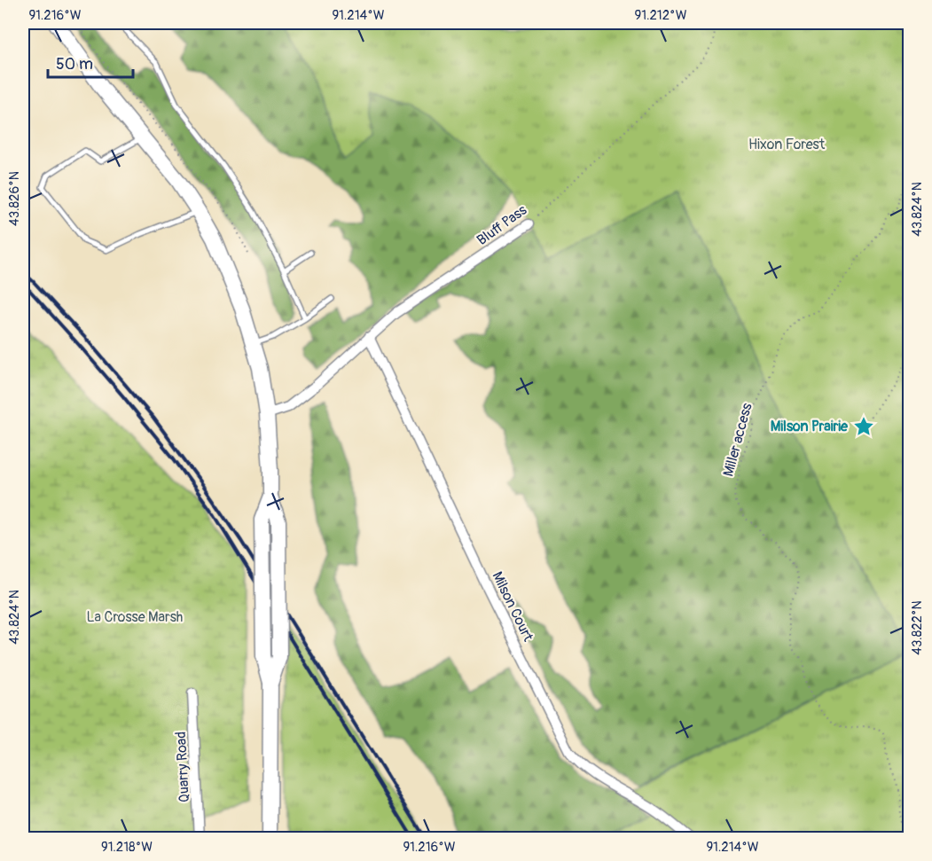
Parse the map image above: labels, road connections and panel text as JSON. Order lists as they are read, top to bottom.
{
  "streets": {
    "street": ["Bluff Pass", "Milson Court", "Quarry Road"],
    "path": ["Miller access"]
  },
  "crossings": [
    ["Bluff Pass", "Milson Court"]
  ],
  "parks": ["Hixon Forest", "La Crosse Marsh"],
  "places": {
    "place": ["Milson Prairie"]
  },
  "scale_bar": "50 m",
  "coordinates": [
    "91.216°W",
    "91.214°W",
    "91.212°W",
    "43.826°N",
    "43.824°N",
    "43.822°N",
    "91.218°W"
  ]
}
